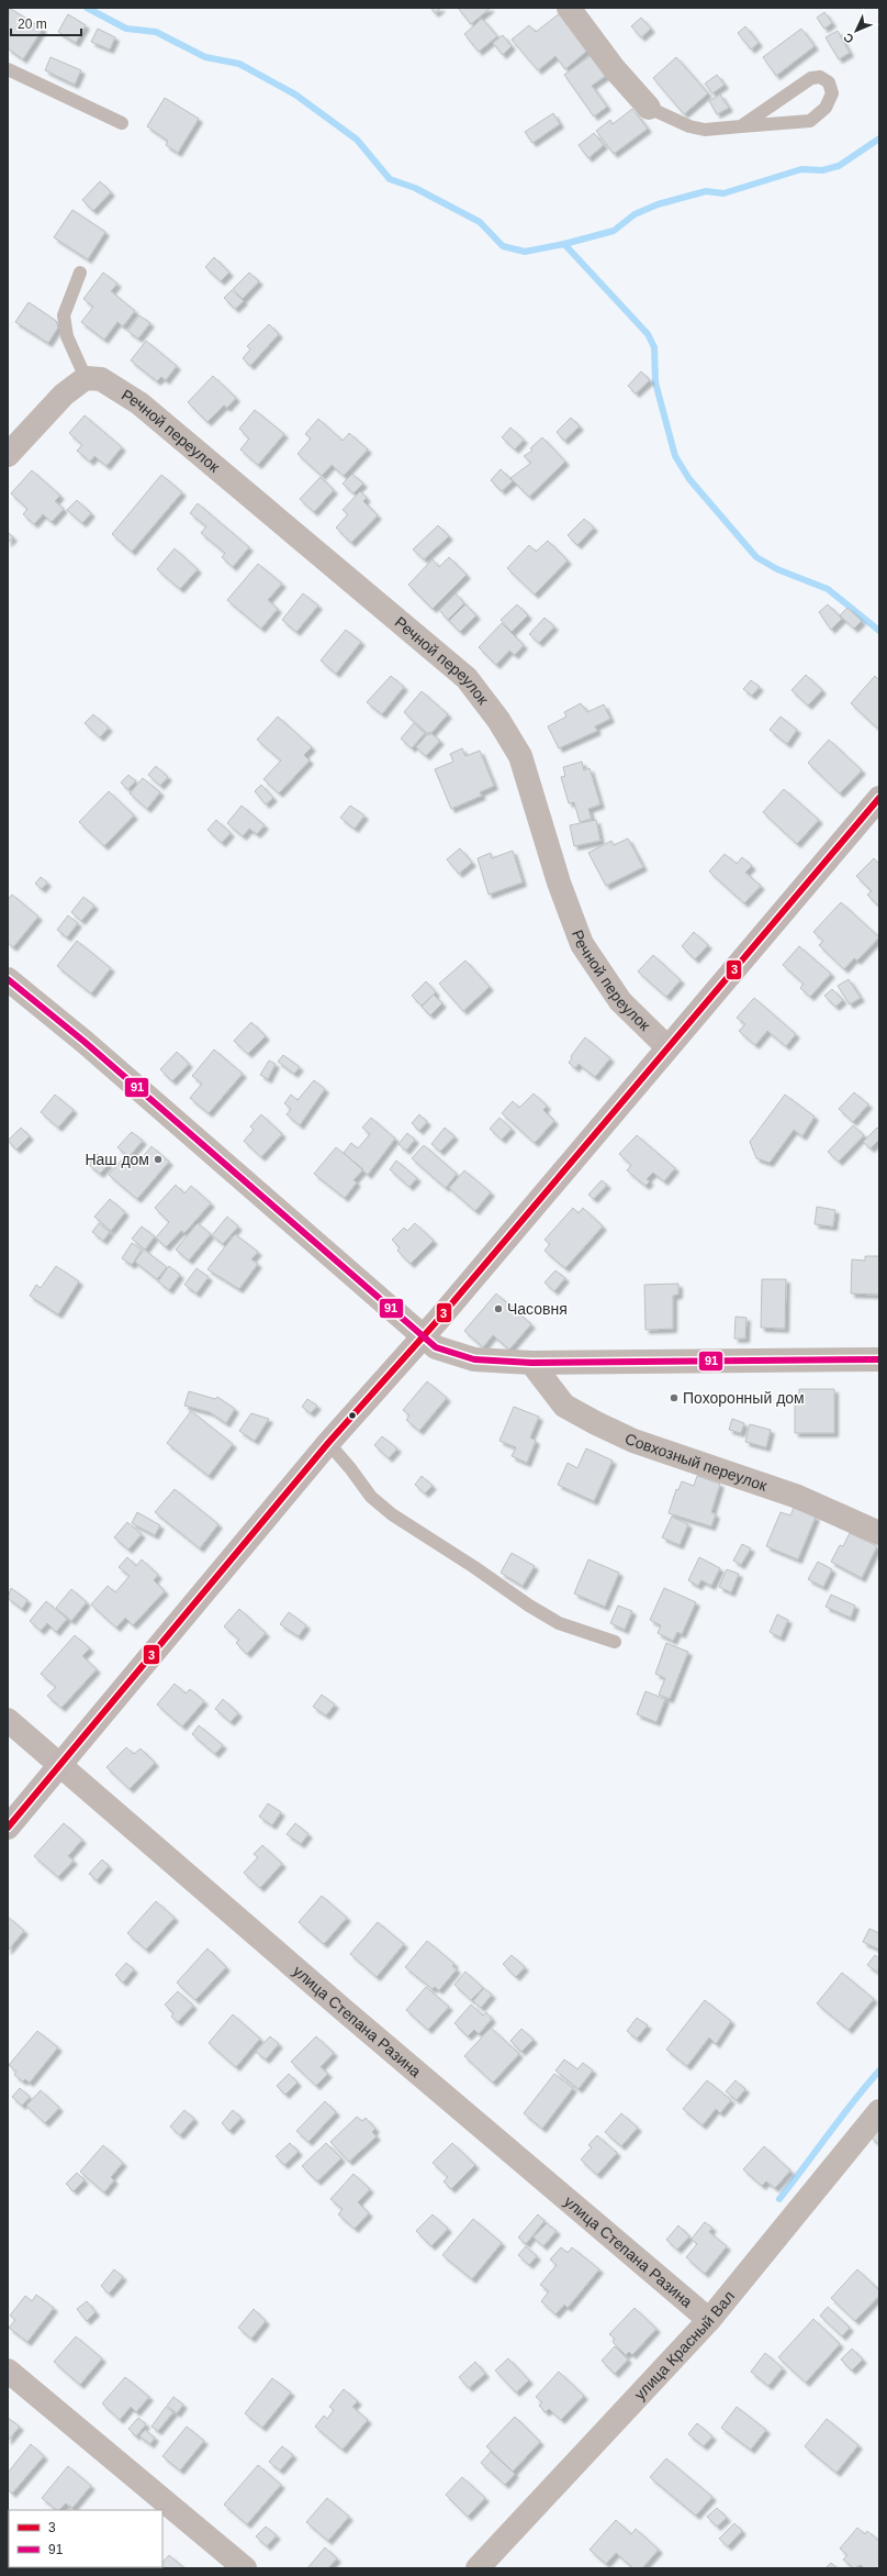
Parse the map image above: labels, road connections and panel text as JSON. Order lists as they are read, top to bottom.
{
  "streets": {
    "street": [
      "Речной переулок",
      "Совхозный переулок",
      "улица Степана Разина",
      "улица Красный Вал"
    ]
  },
  "crossings": [
    ["улица Степана Разина", "улица Красный Вал"]
  ],
  "places": ["Наш дом", "Часовня", "Похоронный дом"],
  "lines": ["transit line 3", "transit line 91"],
  "legend": ["3", "91"],
  "scale_bar": "20 m",
  "north": "bottom left"
}
